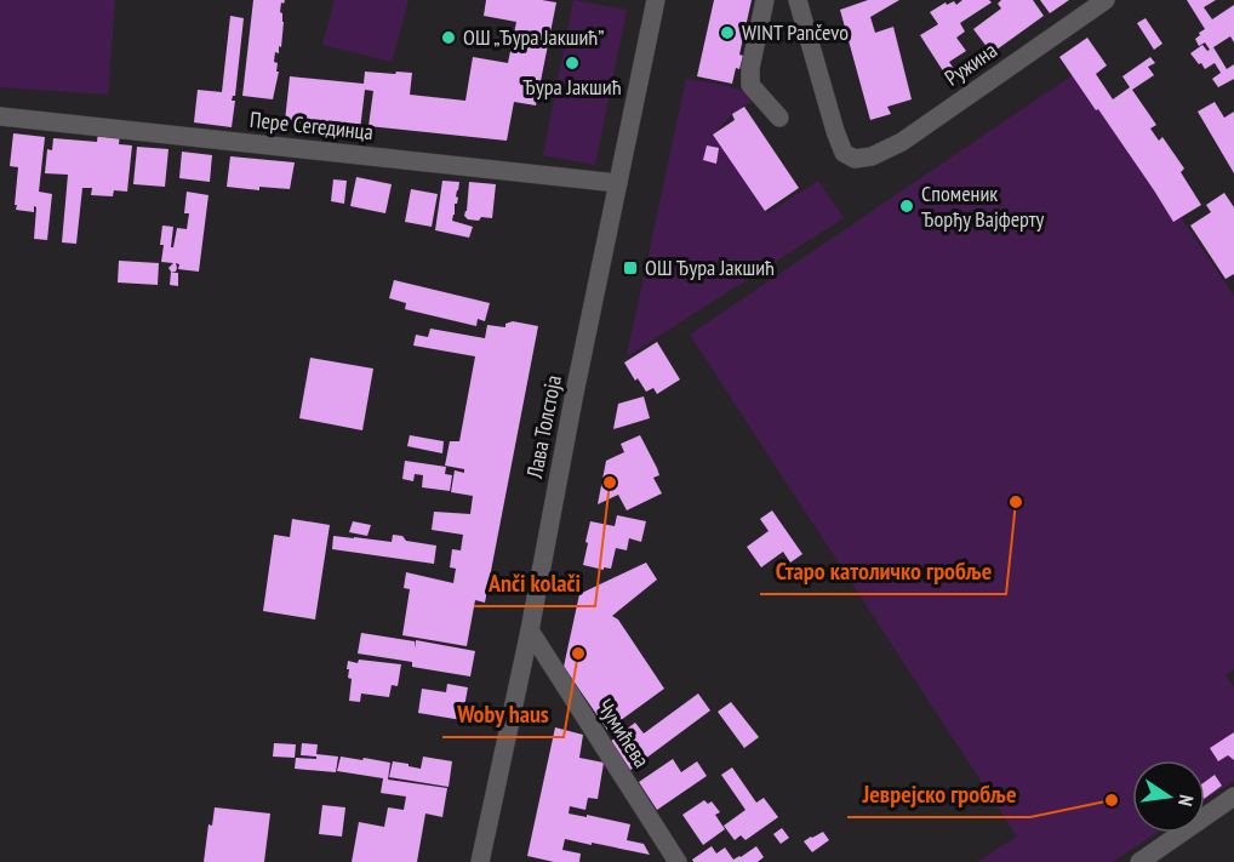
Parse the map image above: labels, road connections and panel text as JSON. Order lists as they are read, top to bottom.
{
  "streets": {
    "street": [
      "Ружина",
      "Пере Сегединца",
      "Лава Толстоја",
      "Чумићева"
    ]
  },
  "crossings": [
    ["Пере Сегединца", "Лава Толстоја"],
    ["Лава Толстоја", "Чумићева"]
  ],
  "places": {
    "other": [
      "WINT Pančevo",
      "ОШ „Ђура Јакшић”",
      "Ђура Јакшић",
      "Споменик Ђорђу Вајферту",
      "Anči kolači",
      "Старо католичко гробље",
      "Woby haus",
      "Јеврејско гробље"
    ],
    "transit": ["ОШ Ђура Јакшић"]
  },
  "north": "right"
}
